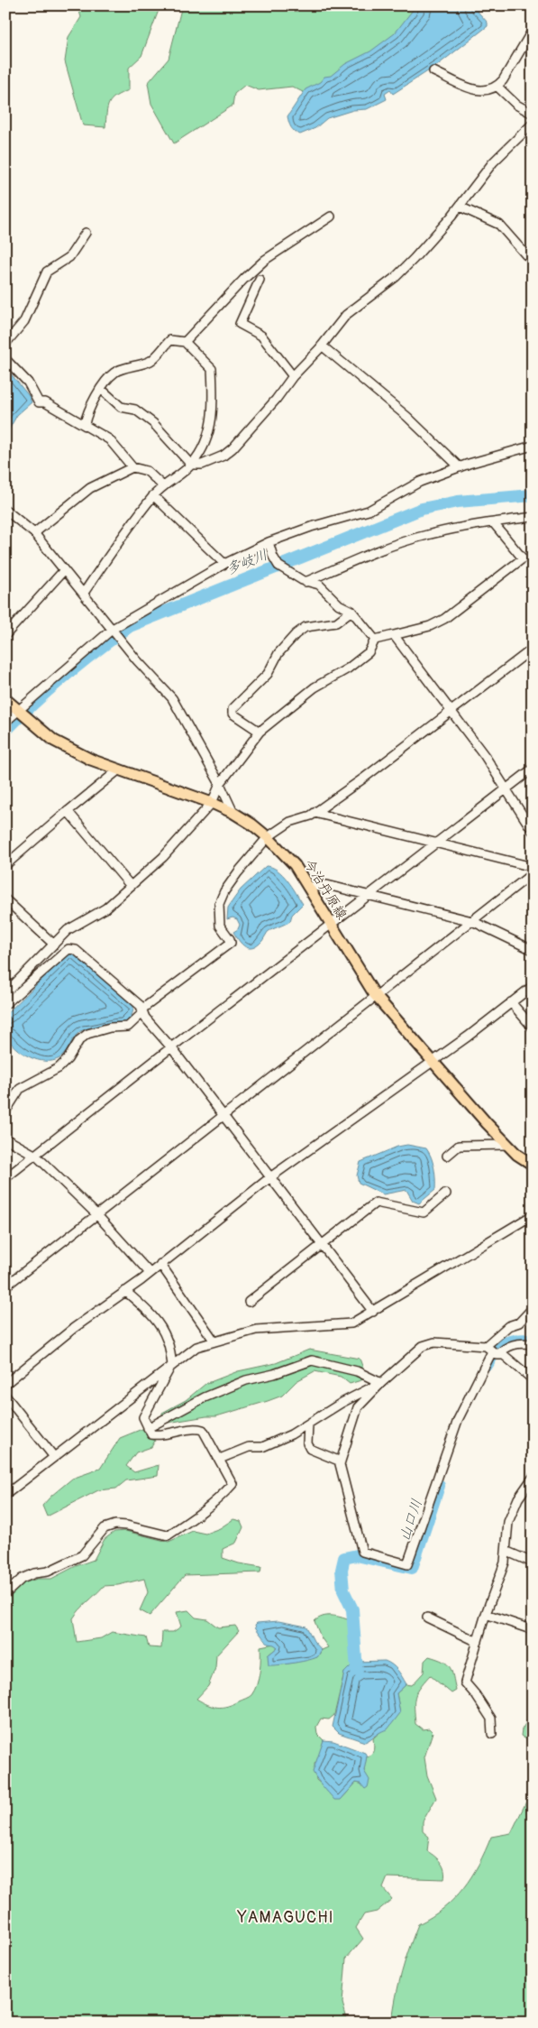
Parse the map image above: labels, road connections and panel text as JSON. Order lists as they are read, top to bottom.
{
  "streets": {
    "main road": ["今治丹原線"]
  },
  "districts": ["YAMAGUCHI"],
  "water": ["多岐川", "山口川"]
}
